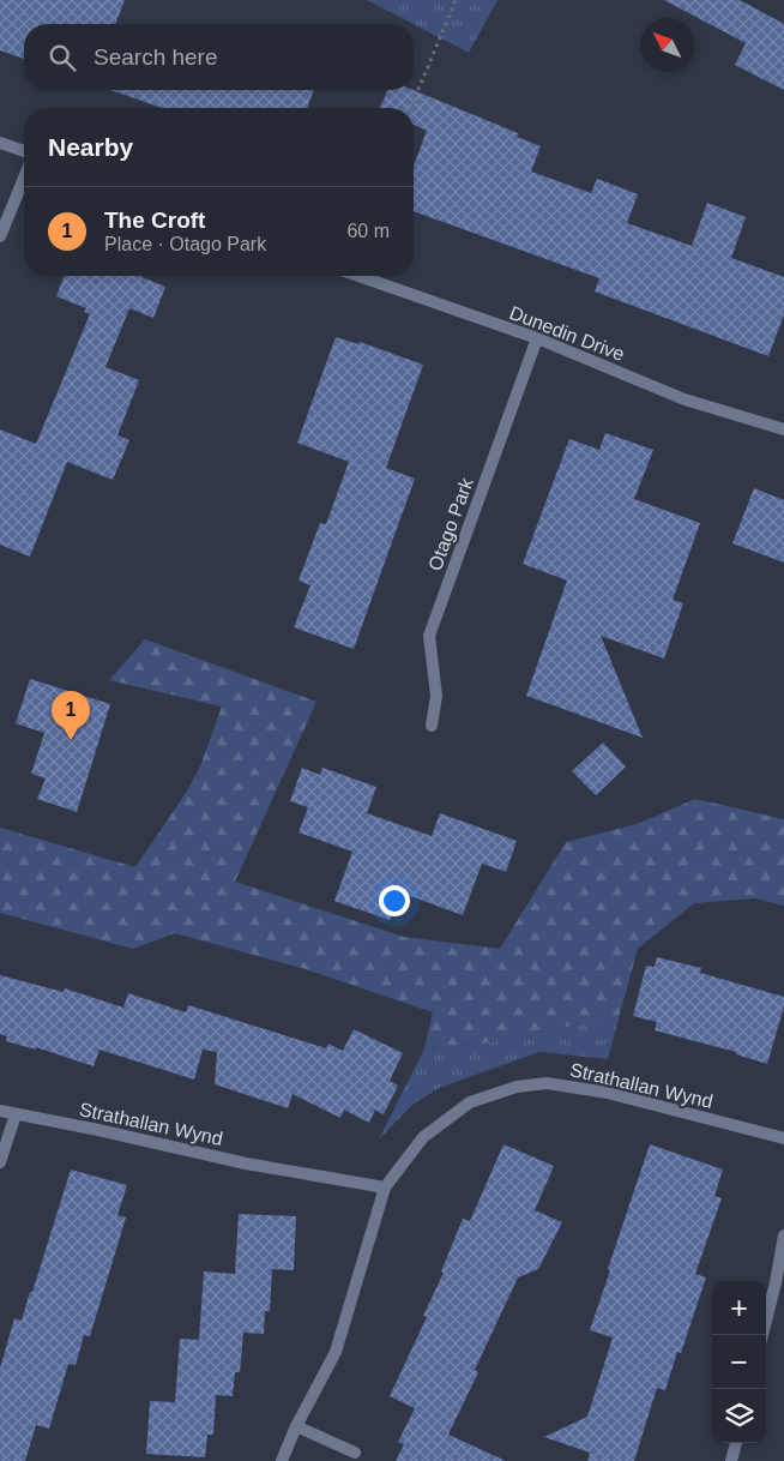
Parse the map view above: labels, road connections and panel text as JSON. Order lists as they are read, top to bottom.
{
  "streets": {
    "street": ["Dunedin Drive", "Otago Park", "Strathallan Wynd"]
  },
  "crossings": [
    ["Dunedin Drive", "Otago Park"]
  ],
  "north": "top left",
  "page": {
    "search": "Search here",
    "heading": "Nearby",
    "list": [
      {
        "mark": "1",
        "name": "The Croft",
        "note": "Place · Otago Park",
        "value": "60 m"
      }
    ],
    "pins": "1",
    "map_buttons": ["+", "−"]
  }
}
